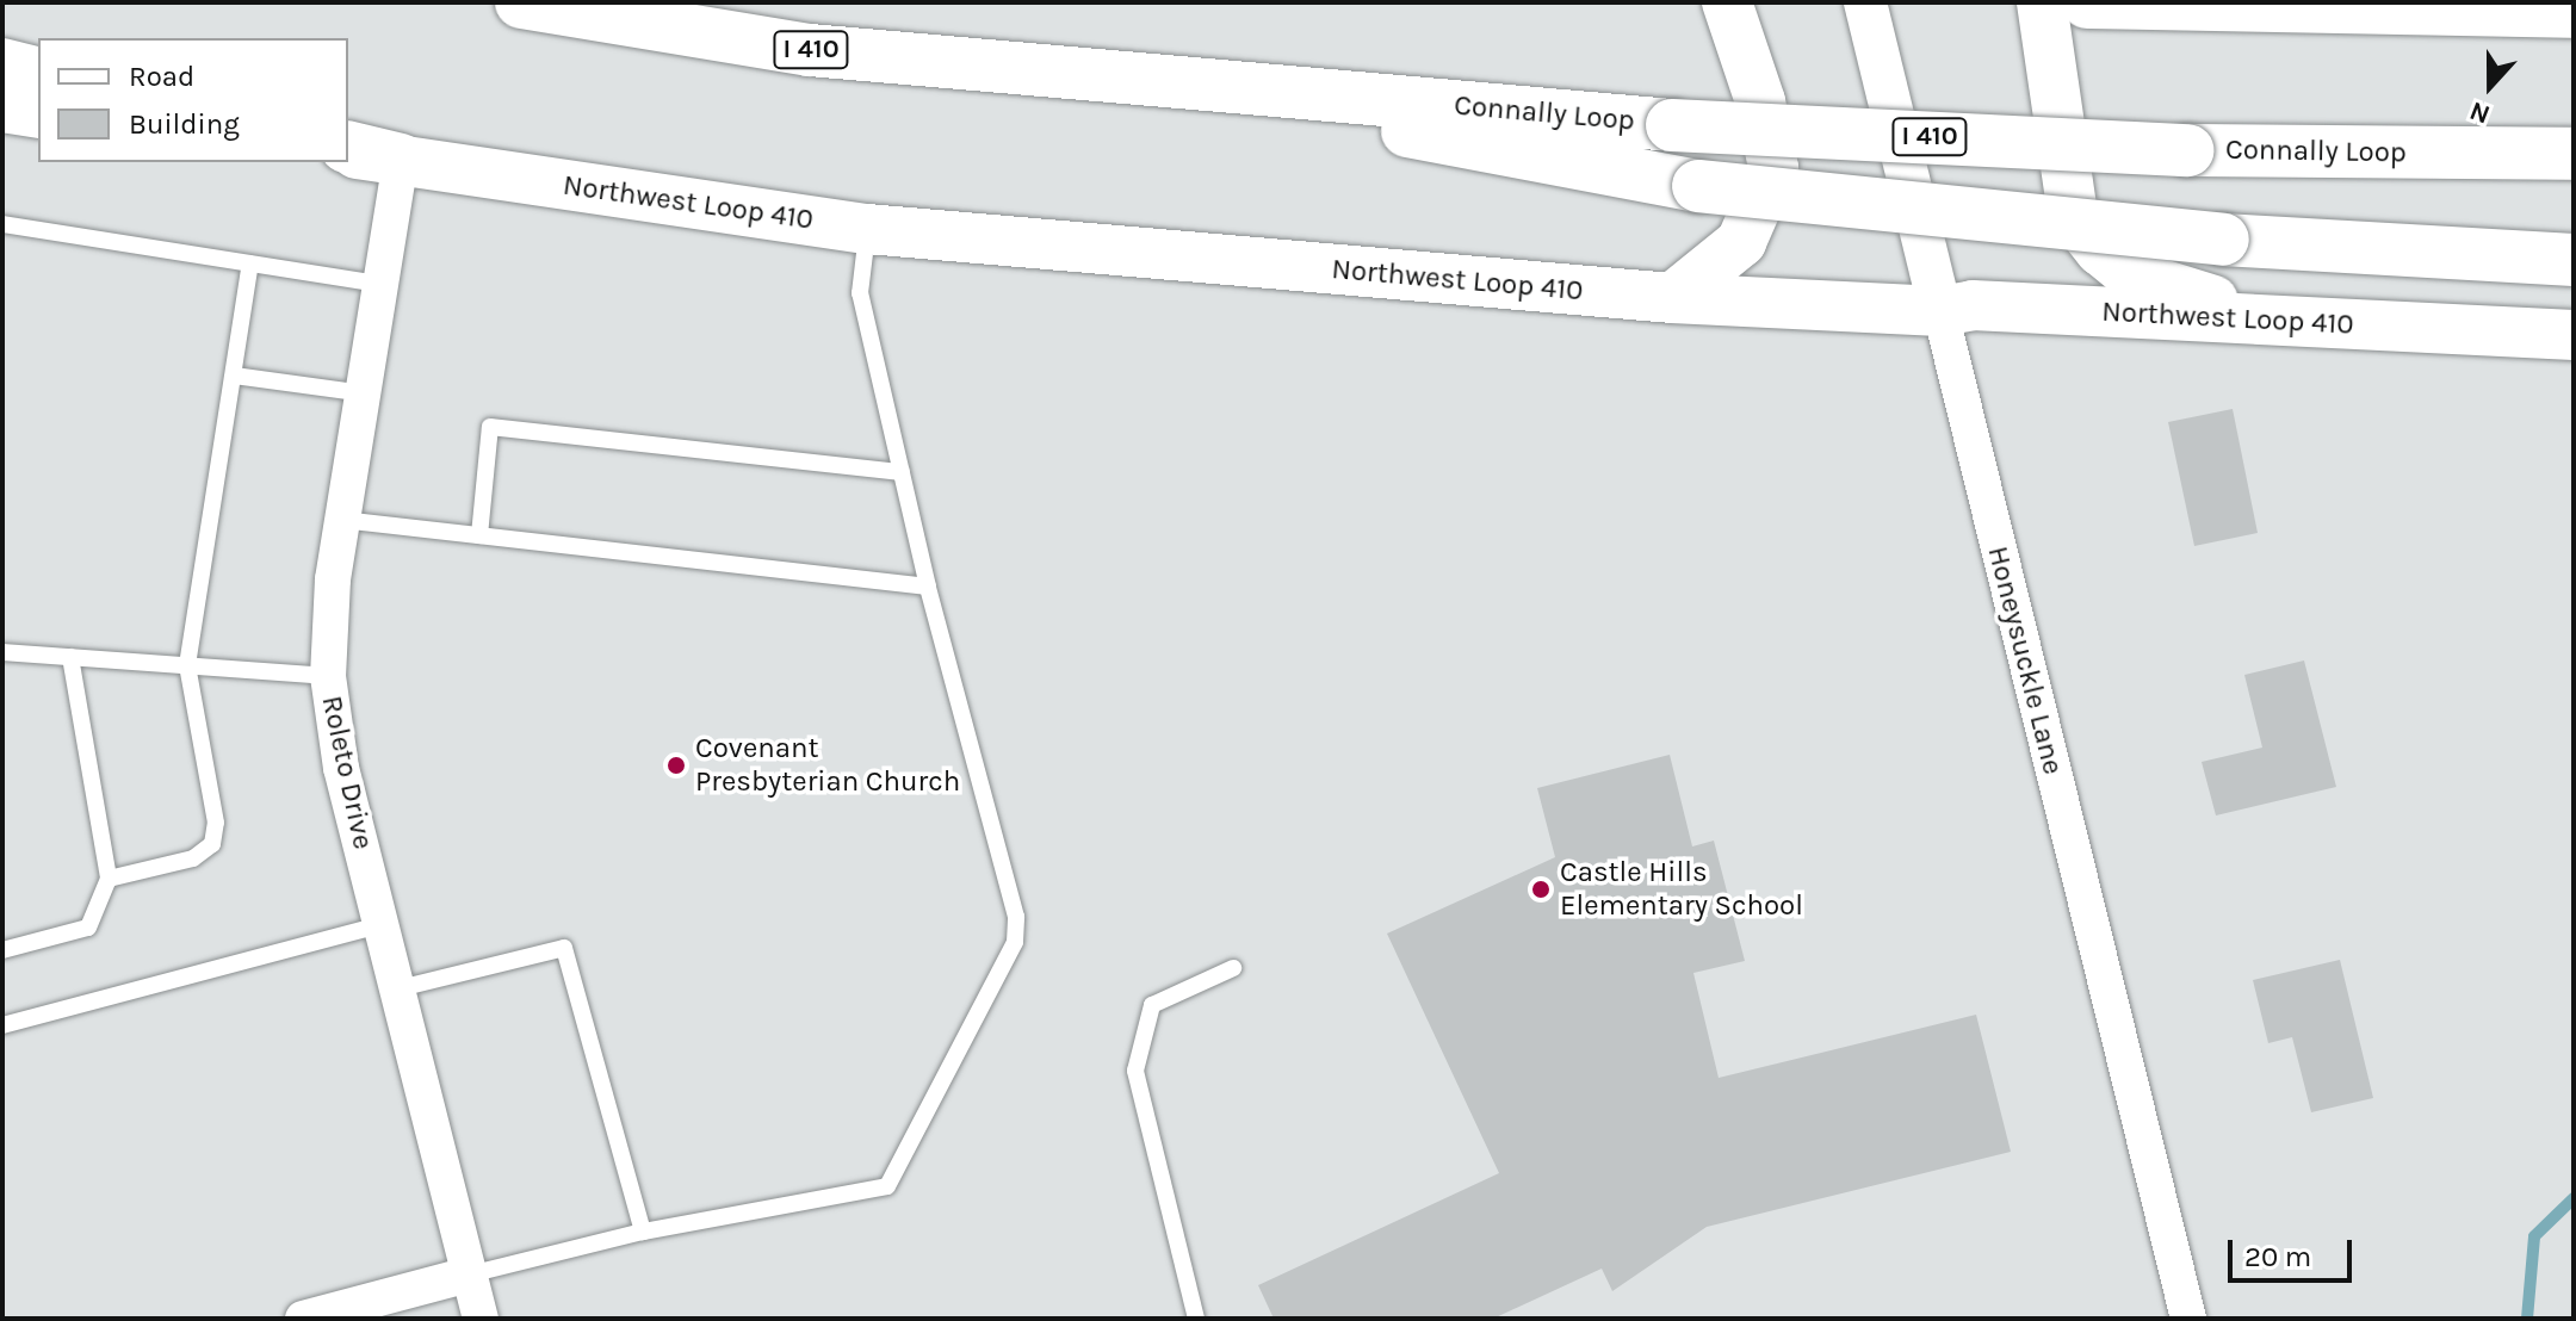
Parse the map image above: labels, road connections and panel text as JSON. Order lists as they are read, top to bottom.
{
  "streets": {
    "highway": ["I 410", "Connally Loop"],
    "main road": ["Northwest Loop 410"],
    "street": ["Honeysuckle Lane", "Roleto Drive"]
  },
  "crossings": [
    ["Northwest Loop 410", "Honeysuckle Lane"],
    ["Northwest Loop 410", "Roleto Drive"]
  ],
  "places": ["Covenant Presbyterian Church", "Castle Hills Elementary School"],
  "legend": ["Road", "Building"],
  "scale_bar": "20 m",
  "north": "bottom"
}
